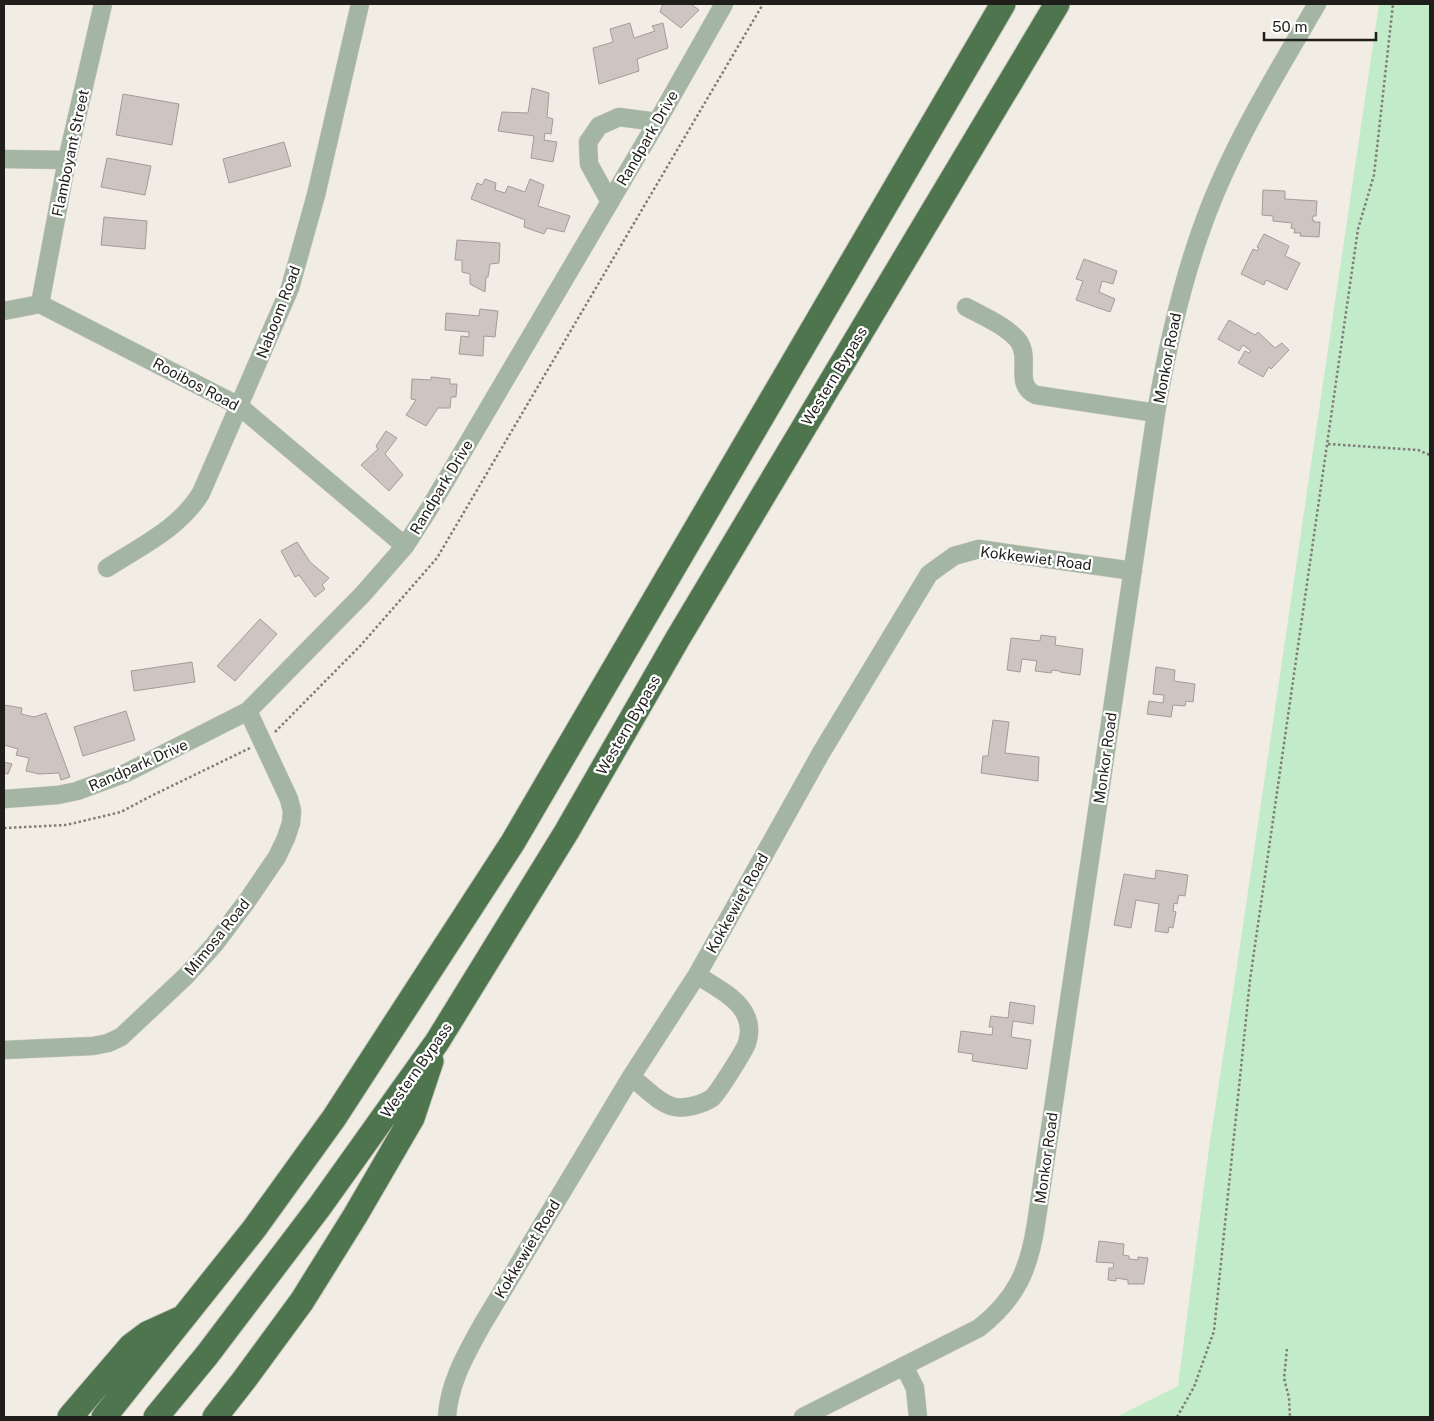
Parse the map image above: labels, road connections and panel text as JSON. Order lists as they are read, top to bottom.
{
  "streets": {
    "highway": ["Western Bypass"],
    "street": [
      "Randpark Drive",
      "Flamboyant Street",
      "Naboom Road",
      "Monkor Road",
      "Rooibos Road",
      "Kokkewiet Road",
      "Mimosa Road"
    ]
  },
  "crossings": [
    ["Randpark Drive", "Rooibos Road"],
    ["Randpark Drive", "Mimosa Road"],
    ["Flamboyant Street", "Rooibos Road"],
    ["Naboom Road", "Rooibos Road"],
    ["Monkor Road", "Kokkewiet Road"]
  ],
  "scale_bar": "50 m"
}
